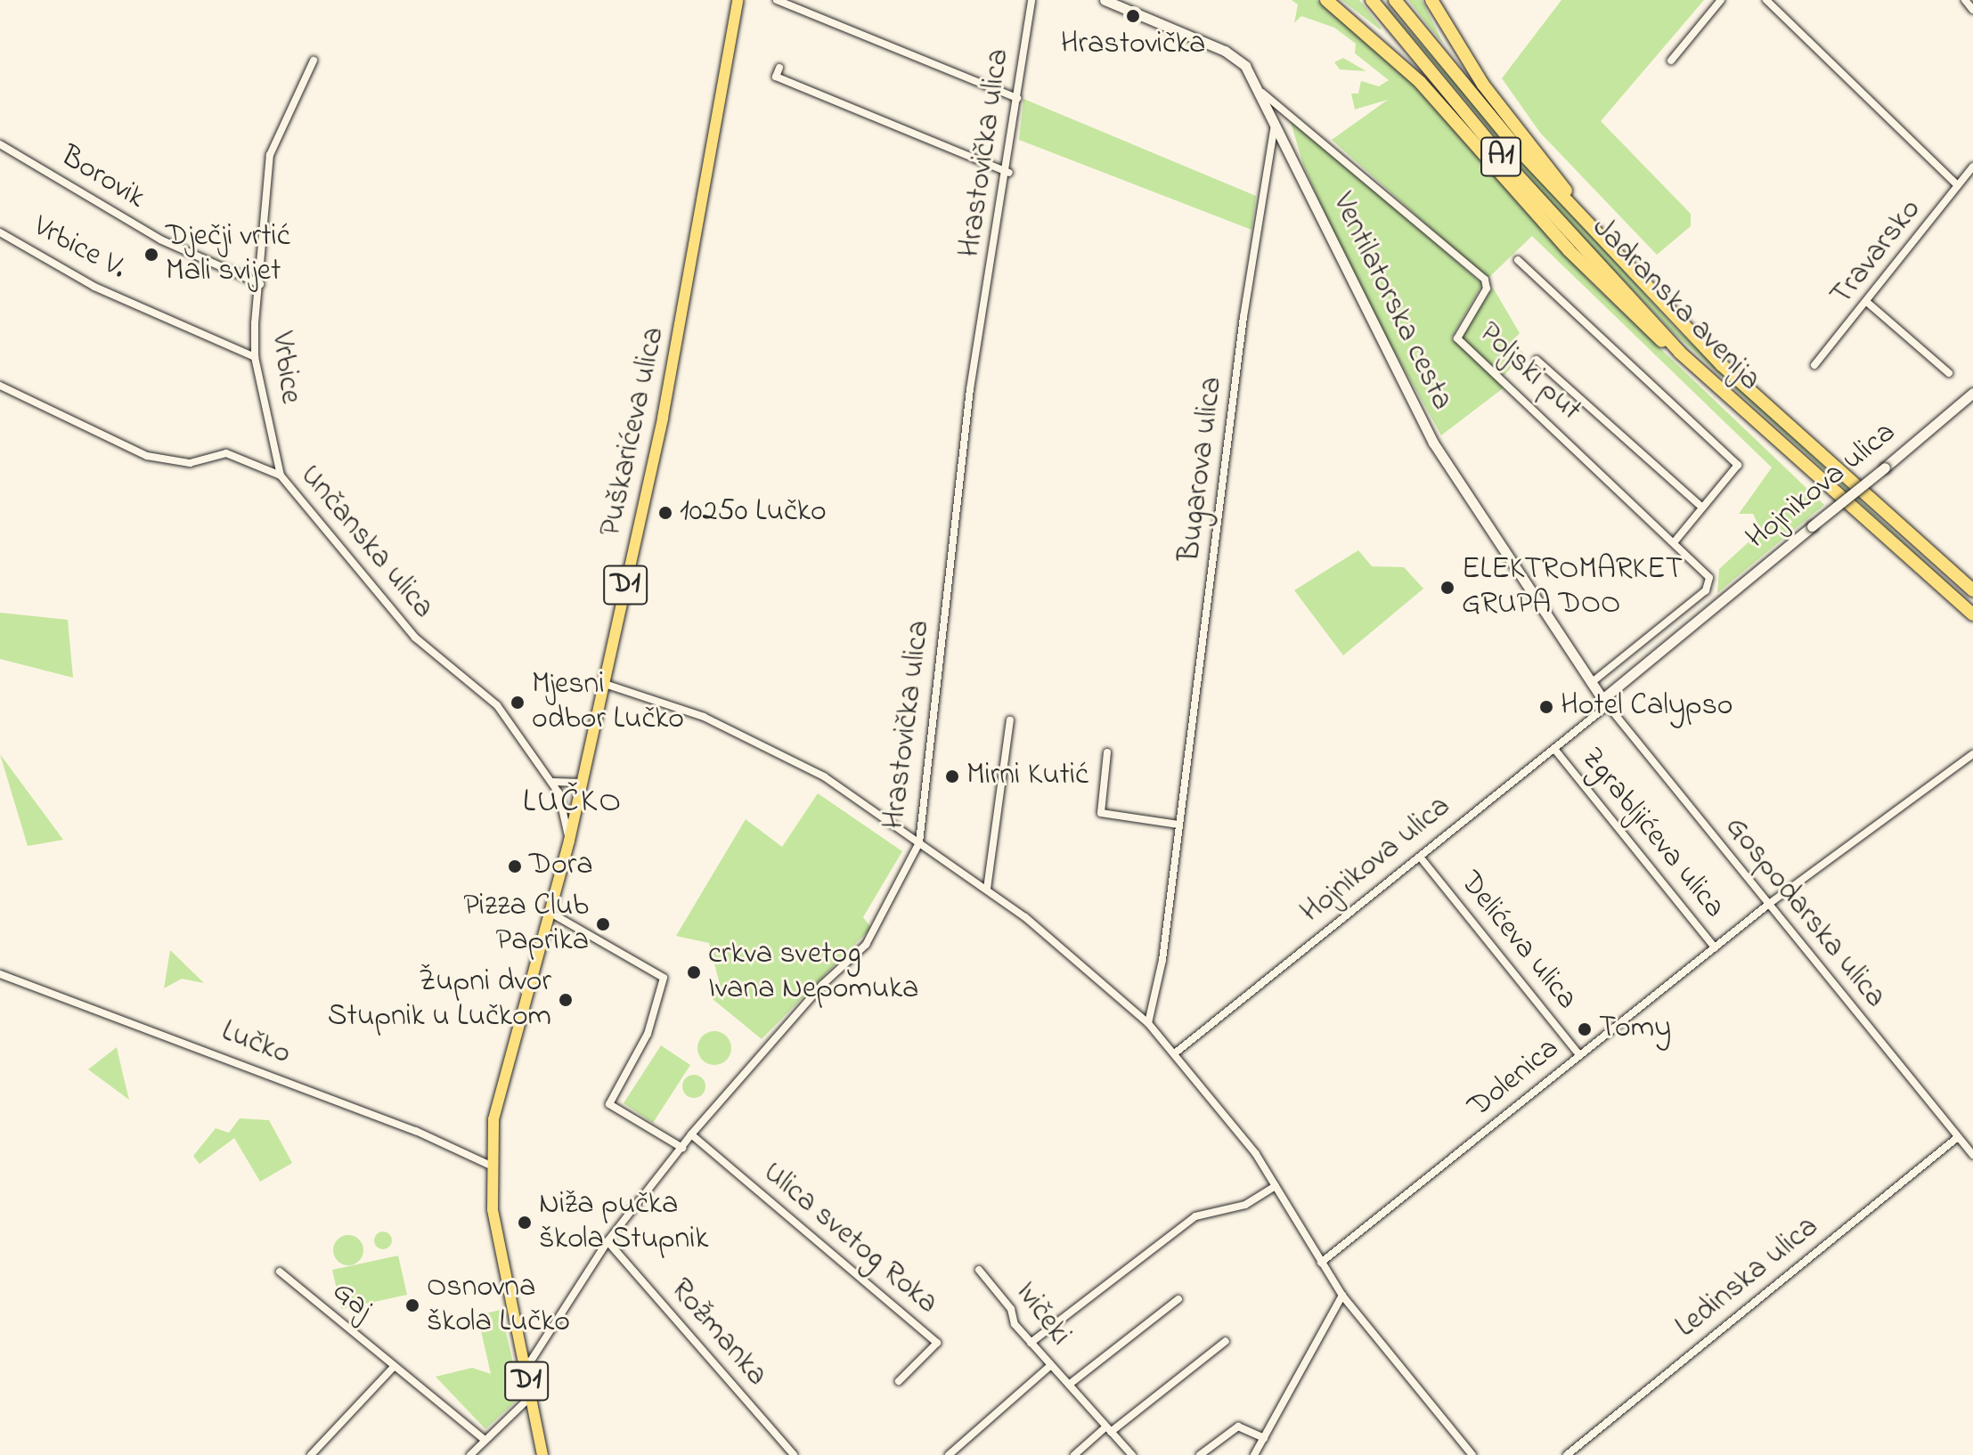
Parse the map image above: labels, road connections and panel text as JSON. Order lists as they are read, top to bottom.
{
  "streets": {
    "highway": ["A1", "Jadranska avenija"],
    "main road": [
      "Ventilatorska cesta",
      "Puškarićeva ulica",
      "Hojnikova ulica",
      "D1"
    ],
    "street": [
      "Hrastovička ulica",
      "Borovik",
      "Vrbice V.",
      "Travarsko",
      "Vrbice",
      "Poljski put",
      "Bugarova ulica",
      "Unčanska ulica",
      "Zgrabljićeva ulica",
      "Gospodarska ulica",
      "Delićeva ulica",
      "Lučko",
      "Dolenica",
      "Ulica svetog Roka",
      "Ledinska ulica",
      "Gaj",
      "Ivičeki",
      "Rožmanka"
    ]
  },
  "crossings": [
    ["Hrastovička ulica", "Puškarićeva ulica"],
    ["Hrastovička ulica", "Ulica svetog Roka"],
    ["Hrastovička ulica", "Rožmanka"],
    ["Borovik", "Vrbice"],
    ["Vrbice V.", "Vrbice"],
    ["Ventilatorska cesta", "Poljski put"],
    ["Ventilatorska cesta", "Bugarova ulica"],
    ["Ventilatorska cesta", "Hojnikova ulica"],
    ["Ventilatorska cesta", "Gospodarska ulica"],
    ["Vrbice", "Unčanska ulica"],
    ["Puškarićeva ulica", "Unčanska ulica"],
    ["Puškarićeva ulica", "Lučko"],
    ["Hojnikova ulica", "Zgrabljićeva ulica"],
    ["Hojnikova ulica", "Gospodarska ulica"],
    ["Hojnikova ulica", "Delićeva ulica"],
    ["Zgrabljićeva ulica", "Dolenica"],
    ["Gospodarska ulica", "Dolenica"],
    ["Gospodarska ulica", "Ledinska ulica"],
    ["Delićeva ulica", "Dolenica"]
  ],
  "districts": ["LUČKO"],
  "places": [
    "Hrastovička",
    "Dječji vrtić Mali svijet",
    "10250 Lučko",
    "ELEKTROMARKET GRUPA DOO",
    "Mjesni odbor Lučko",
    "Hotel Calypso",
    "Mirni Kutić",
    "Dora",
    "Pizza Club Paprika",
    "crkva svetog Ivana Nepomuka",
    "Župni dvor Stupnik u Lučkom",
    "Tomy",
    "Niža pučka škola Stupnik",
    "Osnovna škola Lučko"
  ]
}
